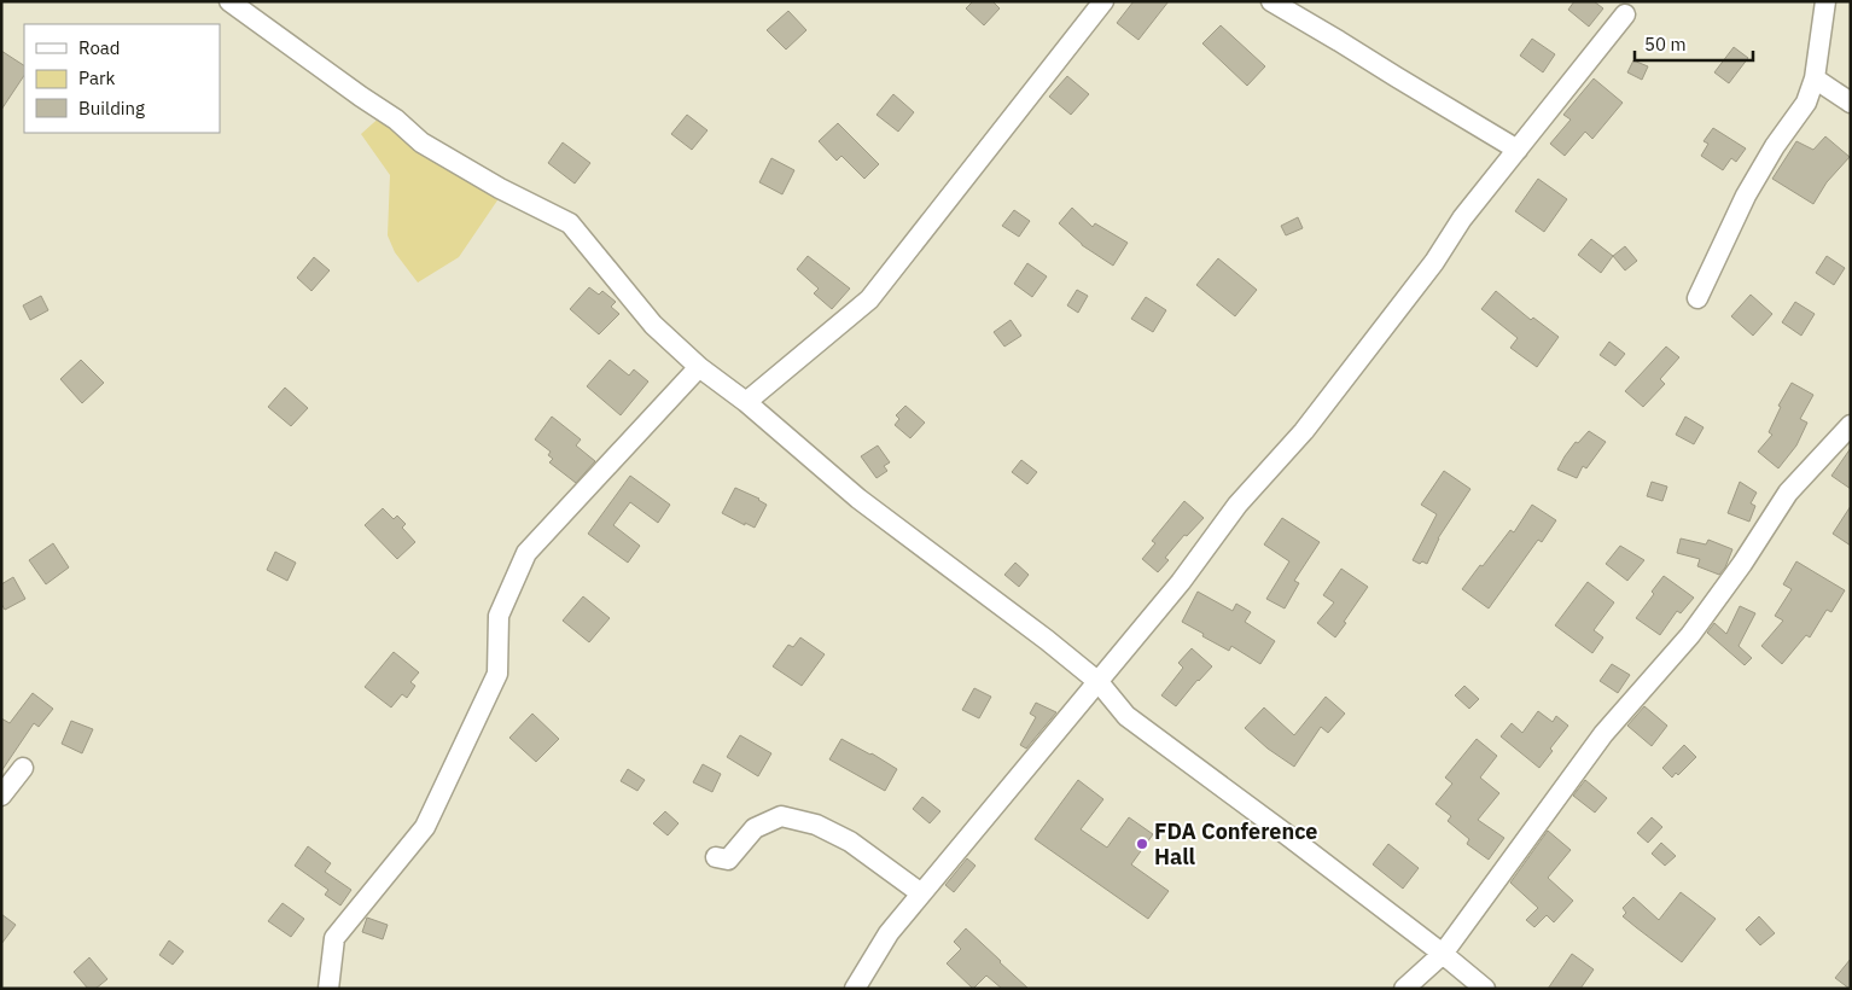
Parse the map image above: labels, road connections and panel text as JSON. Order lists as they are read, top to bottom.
{
  "places": ["FDA Conference Hall"],
  "legend": ["Road", "Park", "Building"],
  "scale_bar": "50 m"
}
